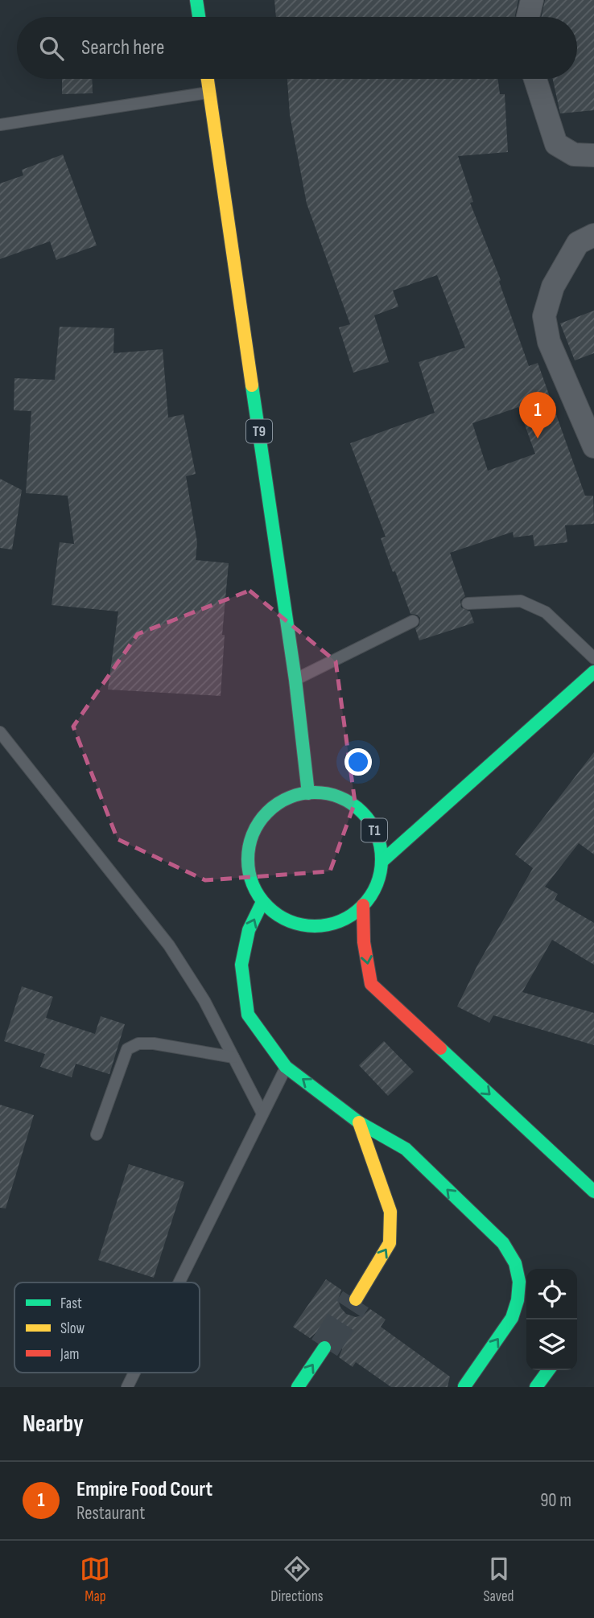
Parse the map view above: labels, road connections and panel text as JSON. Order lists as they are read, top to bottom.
{
  "streets": {
    "highway": ["T9", "T1"]
  },
  "crossings": [
    ["T9", "T1"]
  ],
  "legend": ["Fast", "Slow", "Jam"],
  "page": {
    "search": "Search here",
    "pins": "1",
    "heading": "Nearby",
    "list": [
      {
        "mark": "1",
        "name": "Empire Food Court",
        "note": "Restaurant",
        "value": "90 m"
      }
    ],
    "nav": ["Map", "Directions", "Saved"]
  }
}
